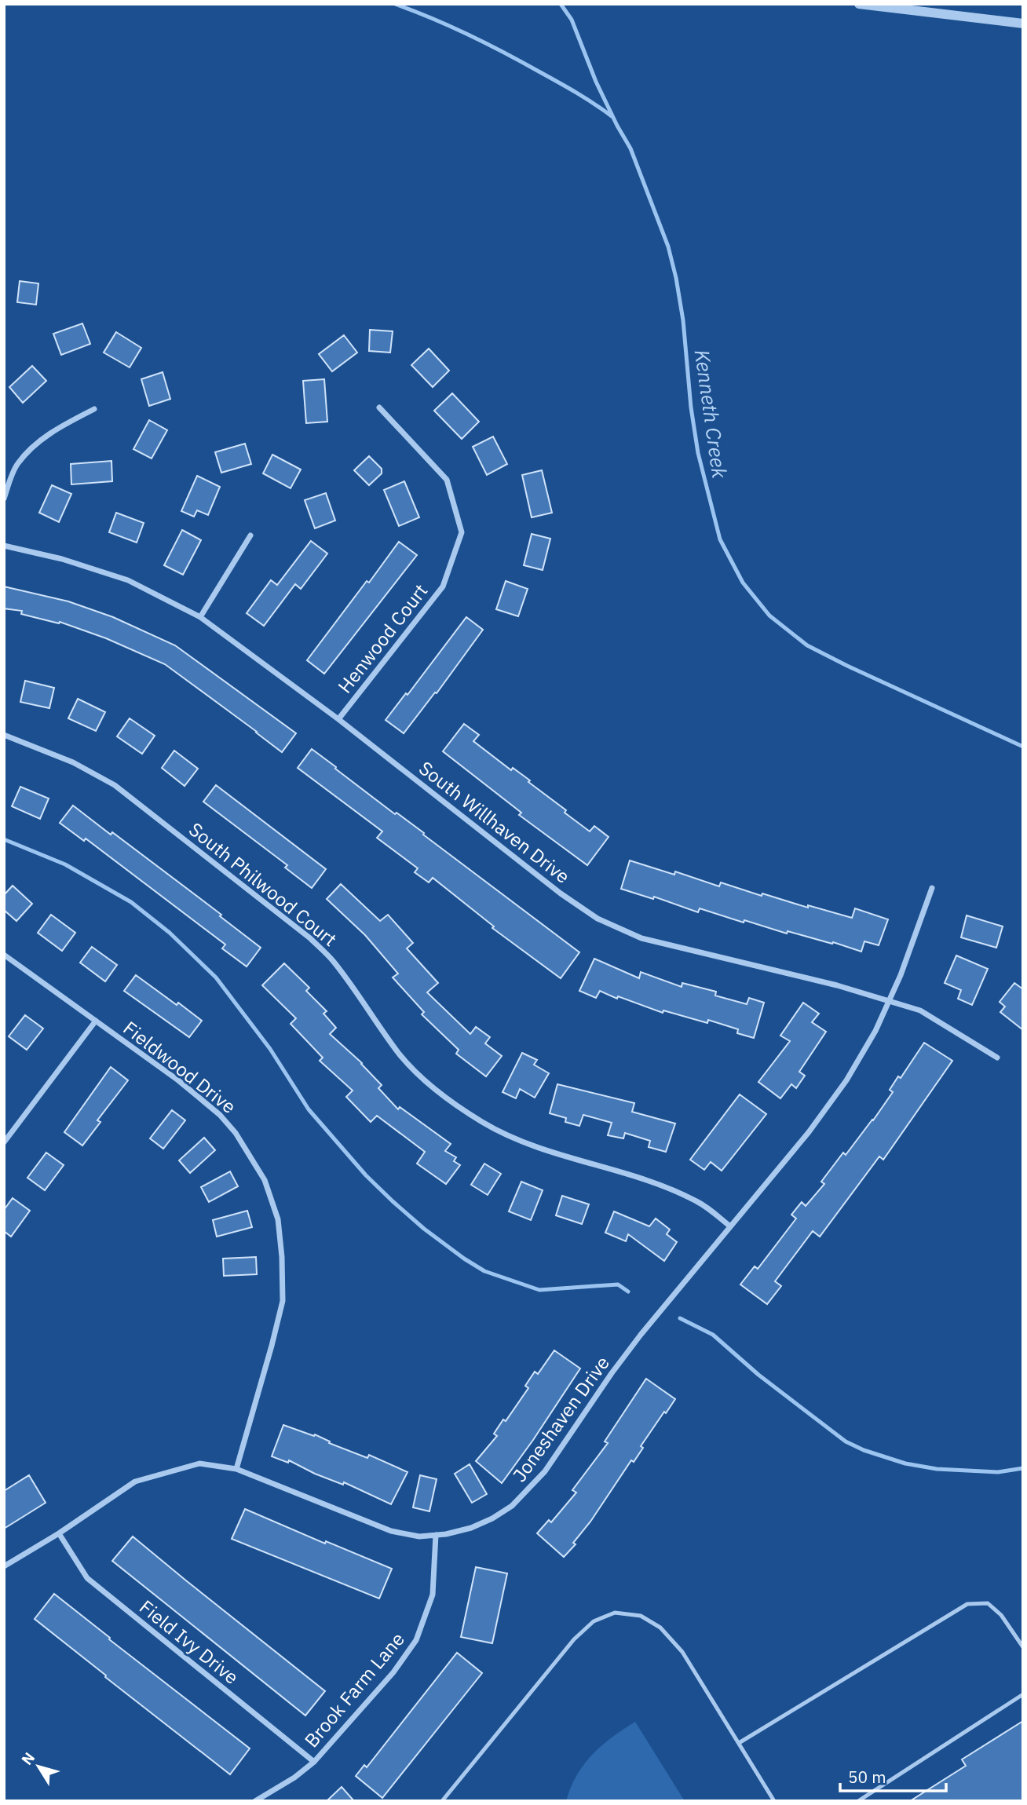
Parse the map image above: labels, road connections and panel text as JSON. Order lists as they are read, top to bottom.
{
  "streets": {
    "street": [
      "Henwood Court",
      "South Willhaven Drive",
      "South Philwood Court",
      "Fieldwood Drive",
      "Joneshaven Drive",
      "Field Ivy Drive",
      "Brook Farm Lane"
    ]
  },
  "crossings": [
    ["Henwood Court", "South Willhaven Drive"],
    ["South Willhaven Drive", "Joneshaven Drive"],
    ["South Philwood Court", "Joneshaven Drive"],
    ["Fieldwood Drive", "Joneshaven Drive"],
    ["Joneshaven Drive", "Field Ivy Drive"],
    ["Joneshaven Drive", "Brook Farm Lane"],
    ["Field Ivy Drive", "Brook Farm Lane"]
  ],
  "water": ["Kenneth Creek"],
  "scale_bar": "50 m",
  "north": "top left"
}
